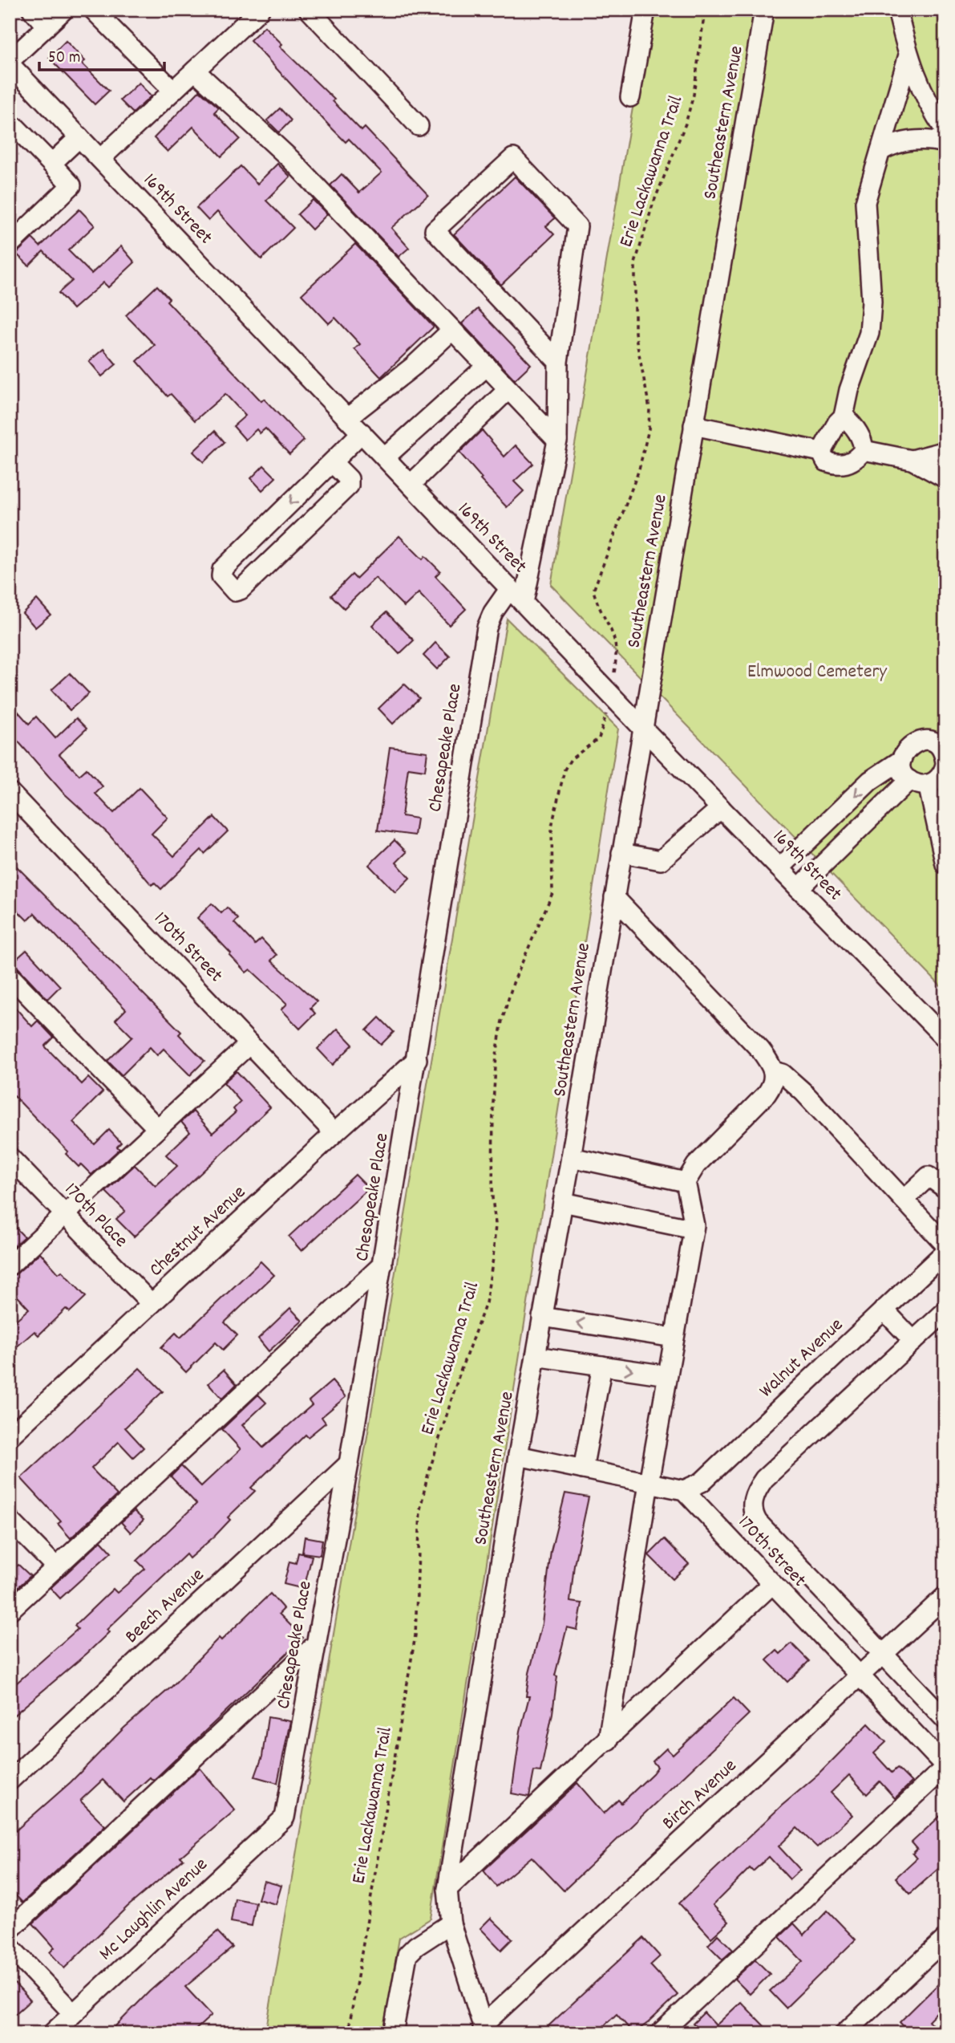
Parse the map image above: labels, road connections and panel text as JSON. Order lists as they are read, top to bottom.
{
  "streets": {
    "street": [
      "Southeastern Avenue",
      "169th Street",
      "Chesapeake Place",
      "170th Street",
      "170th Place",
      "Chestnut Avenue",
      "Walnut Avenue",
      "Beech Avenue",
      "Birch Avenue",
      "Mc Laughlin Avenue"
    ],
    "path": ["Erie Lackawanna Trail"]
  },
  "crossings": [
    ["Southeastern Avenue", "169th Street"],
    ["Southeastern Avenue", "Birch Avenue"],
    ["169th Street", "Chesapeake Place"],
    ["Chesapeake Place", "Chestnut Avenue"],
    ["Chesapeake Place", "Beech Avenue"],
    ["Chesapeake Place", "Mc Laughlin Avenue"],
    ["170th Street", "Chestnut Avenue"],
    ["170th Street", "Walnut Avenue"],
    ["170th Street", "Birch Avenue"],
    ["170th Place", "Chestnut Avenue"]
  ],
  "parks": ["Elmwood Cemetery"],
  "scale_bar": "50 m"
}
